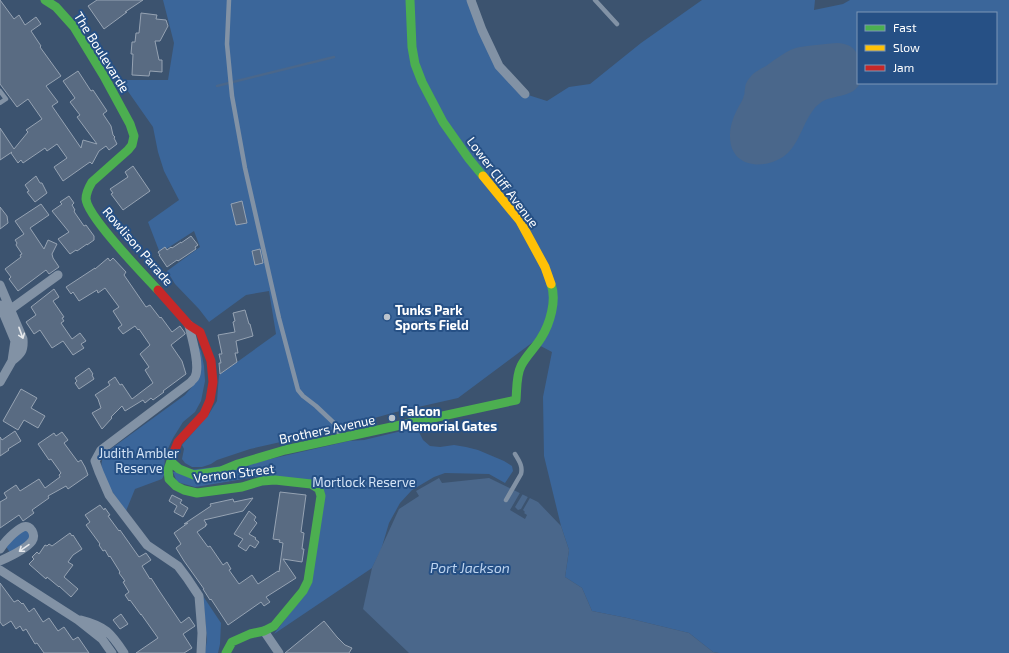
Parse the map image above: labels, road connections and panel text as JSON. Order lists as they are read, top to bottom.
{
  "streets": {
    "street": [
      "The Boulevarde",
      "Lower Cliff Avenue",
      "Rowlison Parade",
      "Brothers Avenue",
      "Vernon Street"
    ]
  },
  "crossings": [
    ["The Boulevarde", "Rowlison Parade"],
    ["Lower Cliff Avenue", "Brothers Avenue"],
    ["Rowlison Parade", "Vernon Street"],
    ["Brothers Avenue", "Vernon Street"]
  ],
  "water": ["Port Jackson"],
  "parks": ["Judith Ambler Reserve", "Mortlock Reserve"],
  "places": ["Tunks Park Sports Field", "Falcon Memorial Gates"],
  "legend": ["Fast", "Slow", "Jam"]
}
